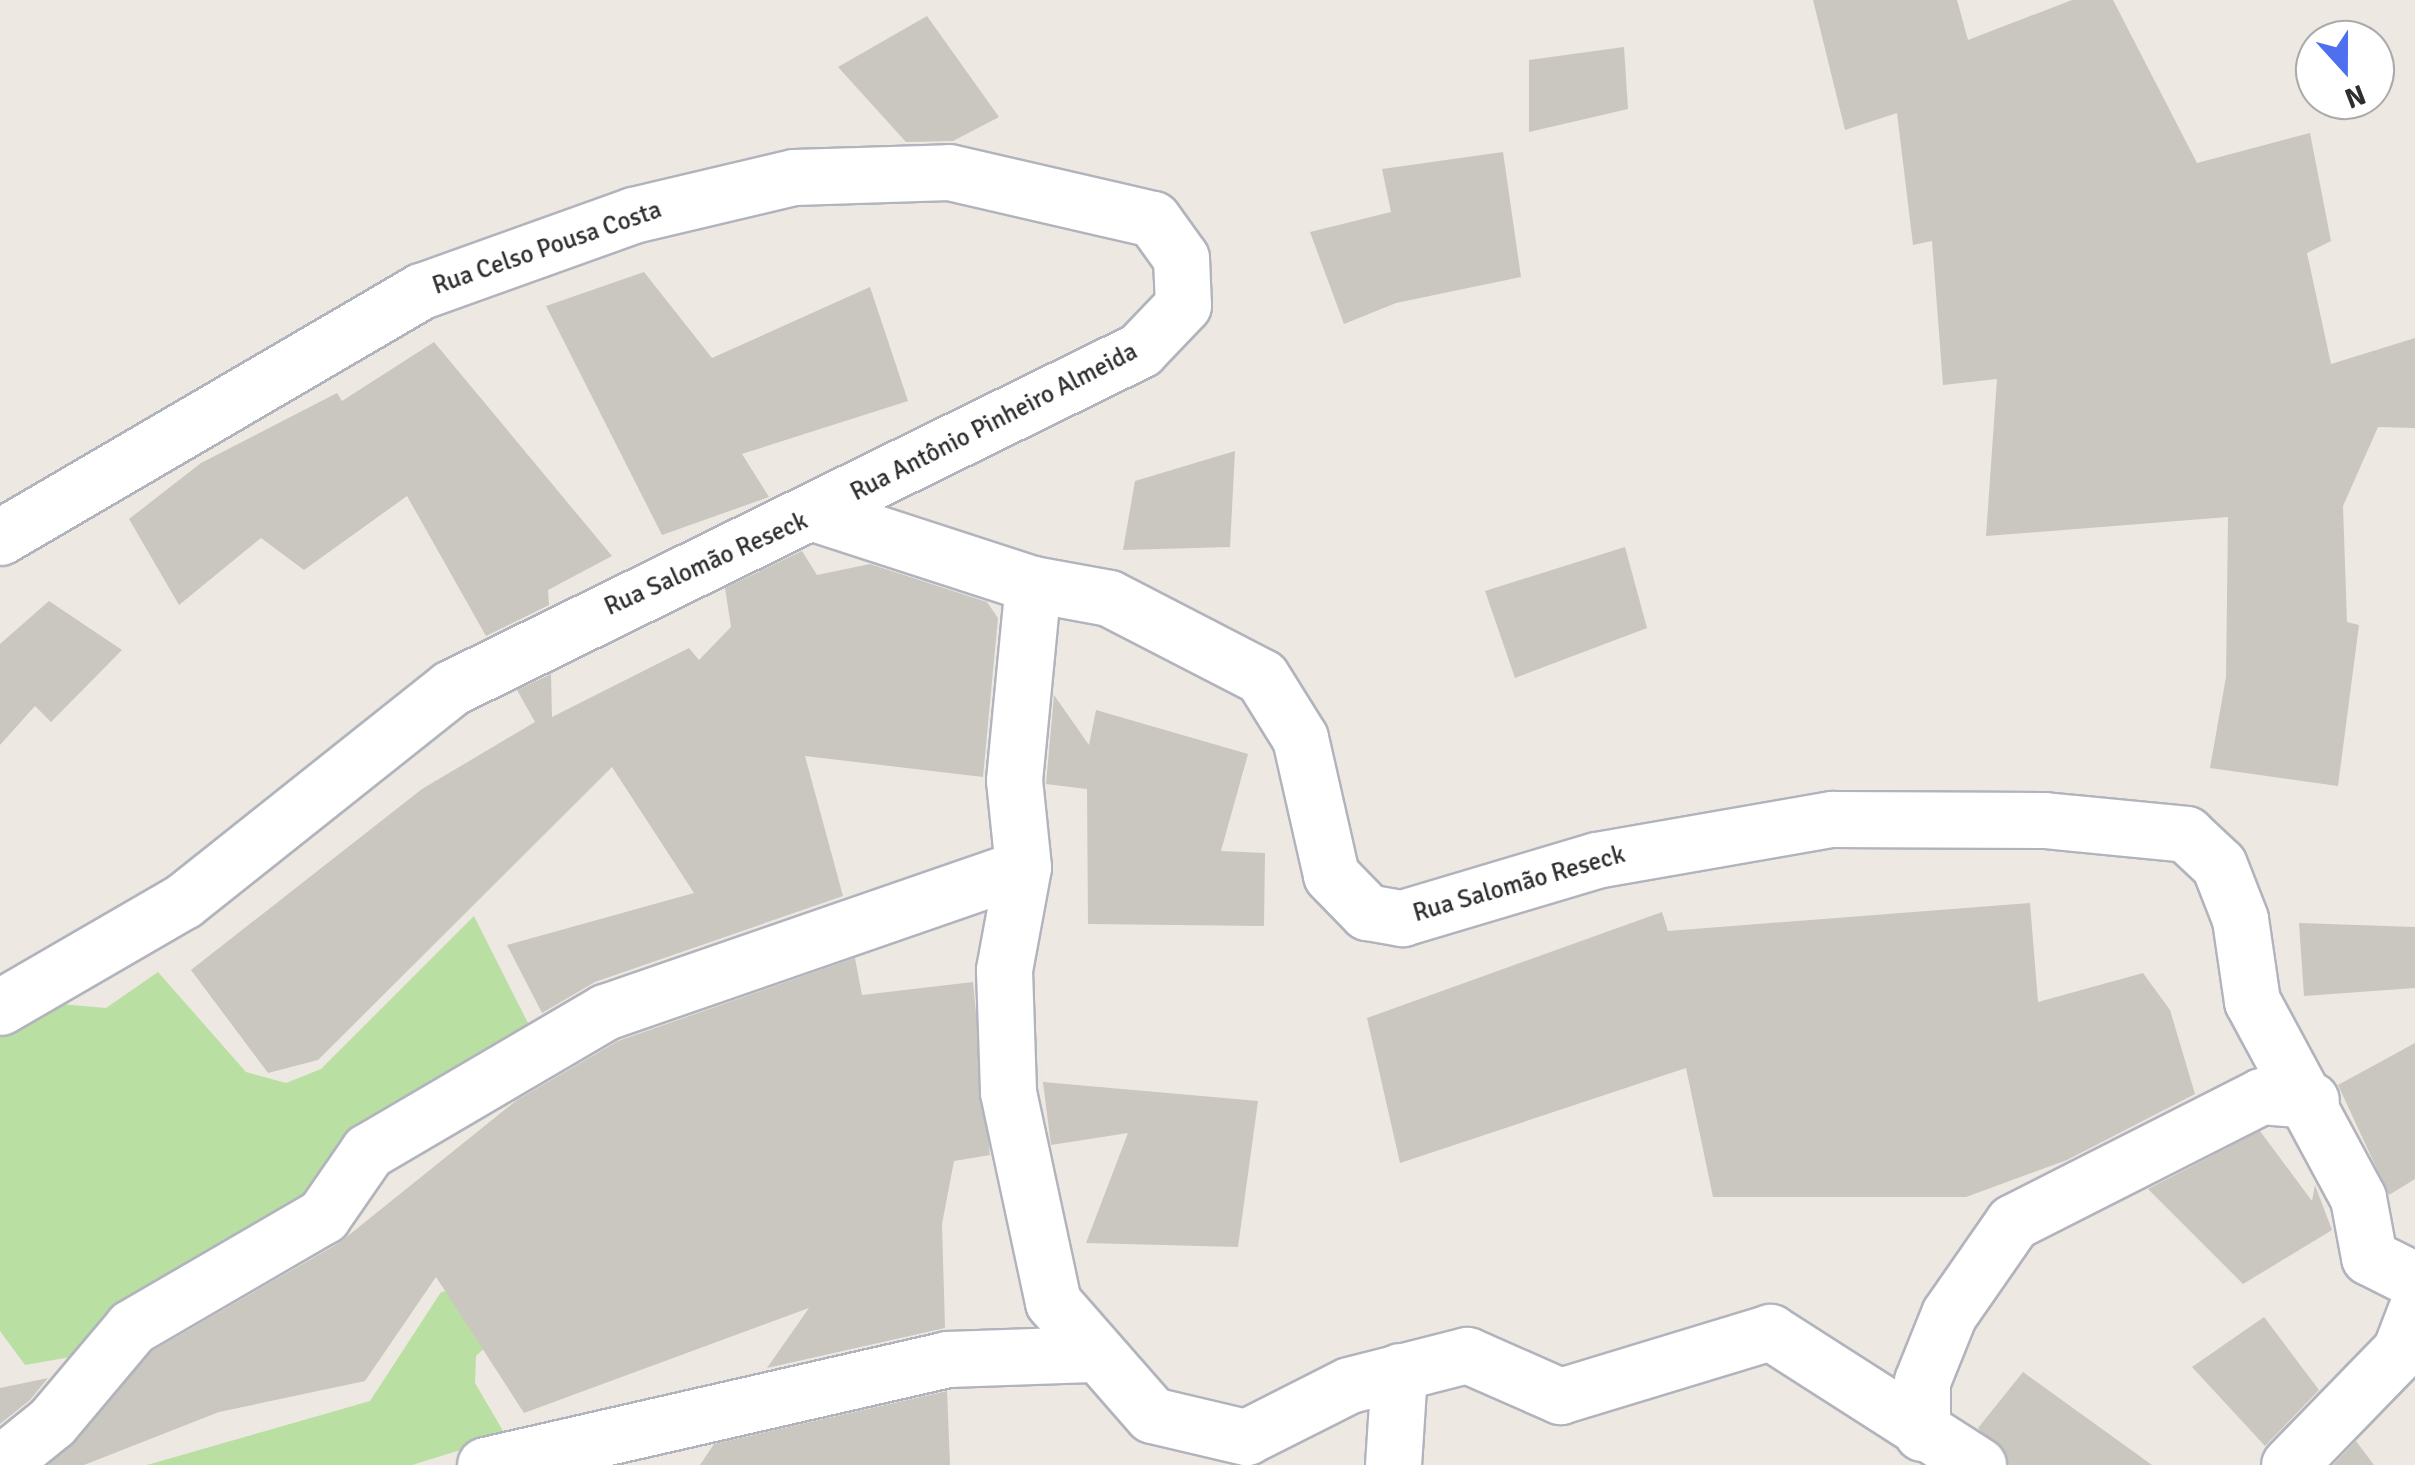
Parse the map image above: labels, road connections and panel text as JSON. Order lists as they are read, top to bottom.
{
  "streets": {
    "street": ["Rua Celso Pousa Costa", "Rua Antônio Pinheiro Almeida", "Rua Salomão Reseck"]
  },
  "crossings": [
    ["Rua Celso Pousa Costa", "Rua Antônio Pinheiro Almeida"],
    ["Rua Antônio Pinheiro Almeida", "Rua Salomão Reseck"]
  ],
  "north": "bottom"
}
